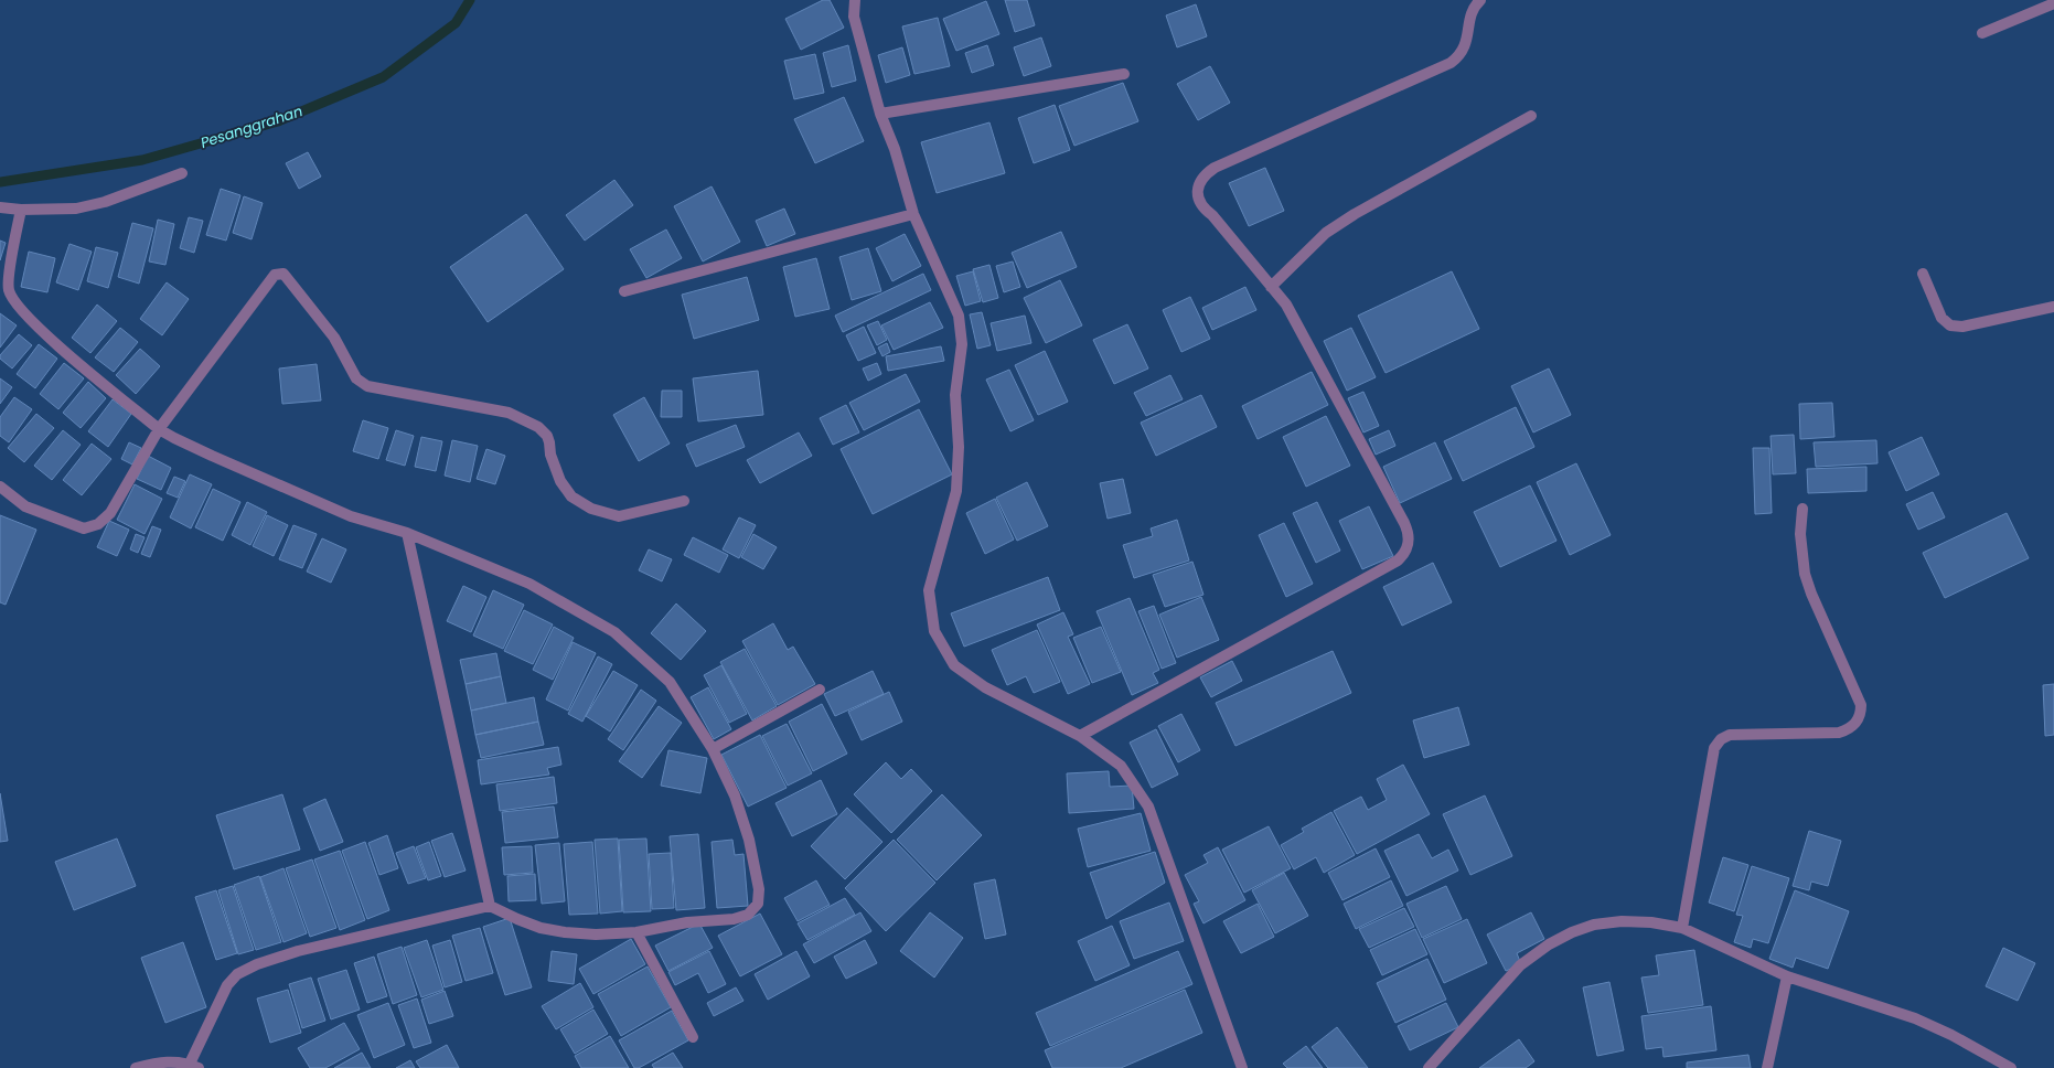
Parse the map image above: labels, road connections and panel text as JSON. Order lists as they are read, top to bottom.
{
  "water": ["Pesanggrahan"]
}
